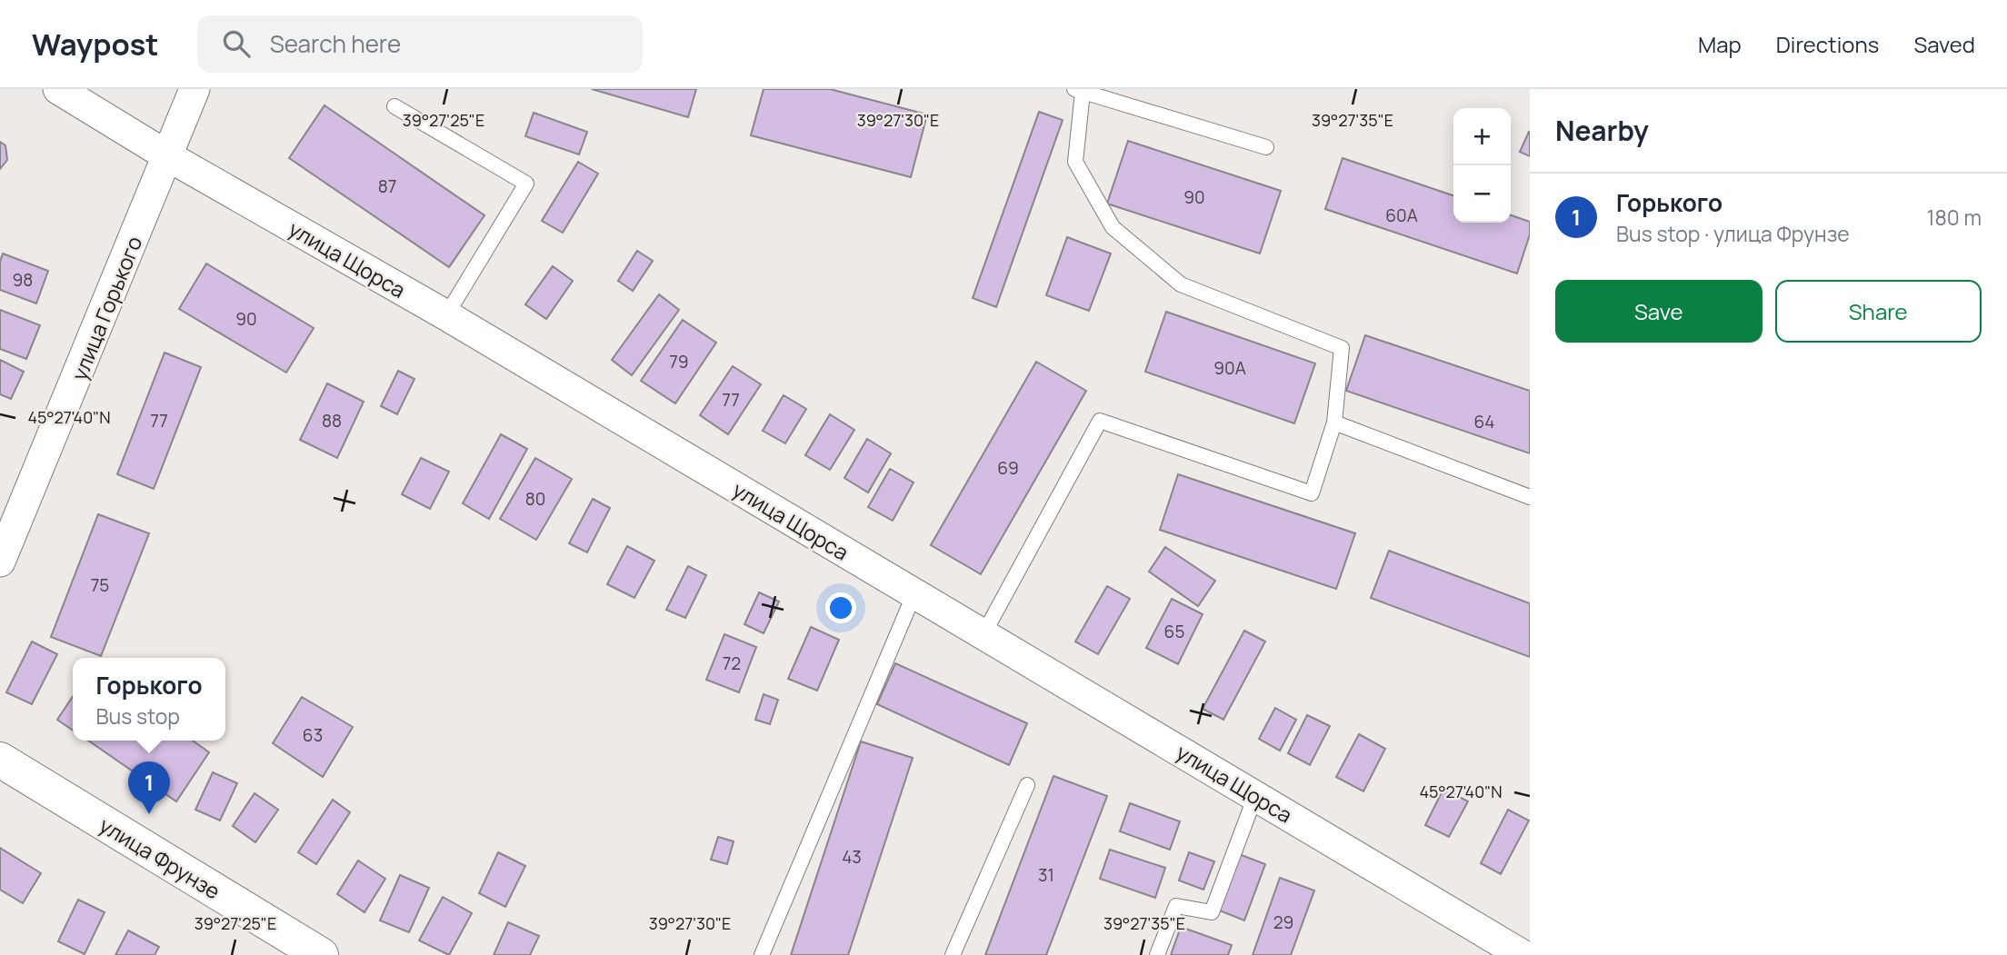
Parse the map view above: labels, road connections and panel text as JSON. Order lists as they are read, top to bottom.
{
  "streets": {
    "main road": ["улица Фрунзе"],
    "street": ["улица Щорса", "улица Горького"]
  },
  "crossings": [
    ["улица Щорса", "улица Горького"]
  ],
  "house_numbers": [
    "87",
    "90",
    "60А",
    "98",
    "90",
    "79",
    "90А",
    "77",
    "77",
    "88",
    "64",
    "69",
    "80",
    "75",
    "65",
    "72",
    "63",
    "43",
    "31",
    "29"
  ],
  "page": {
    "header": "Waypost",
    "search": "Search here",
    "nav": ["Map", "Directions", "Saved"],
    "heading": "Nearby",
    "map_buttons": ["+", "−"],
    "list": [
      {
        "mark": "1",
        "name": "Горького",
        "note": "Bus stop · улица Фрунзе",
        "value": "180 m"
      }
    ],
    "buttons": ["Save", "Share"],
    "popup": ["Горького", "Bus stop"],
    "pins": "1"
  },
  "coordinates": [
    "39°27'25\"E",
    "39°27'30\"E",
    "39°27'35\"E",
    "45°27'40\"N"
  ]
}
